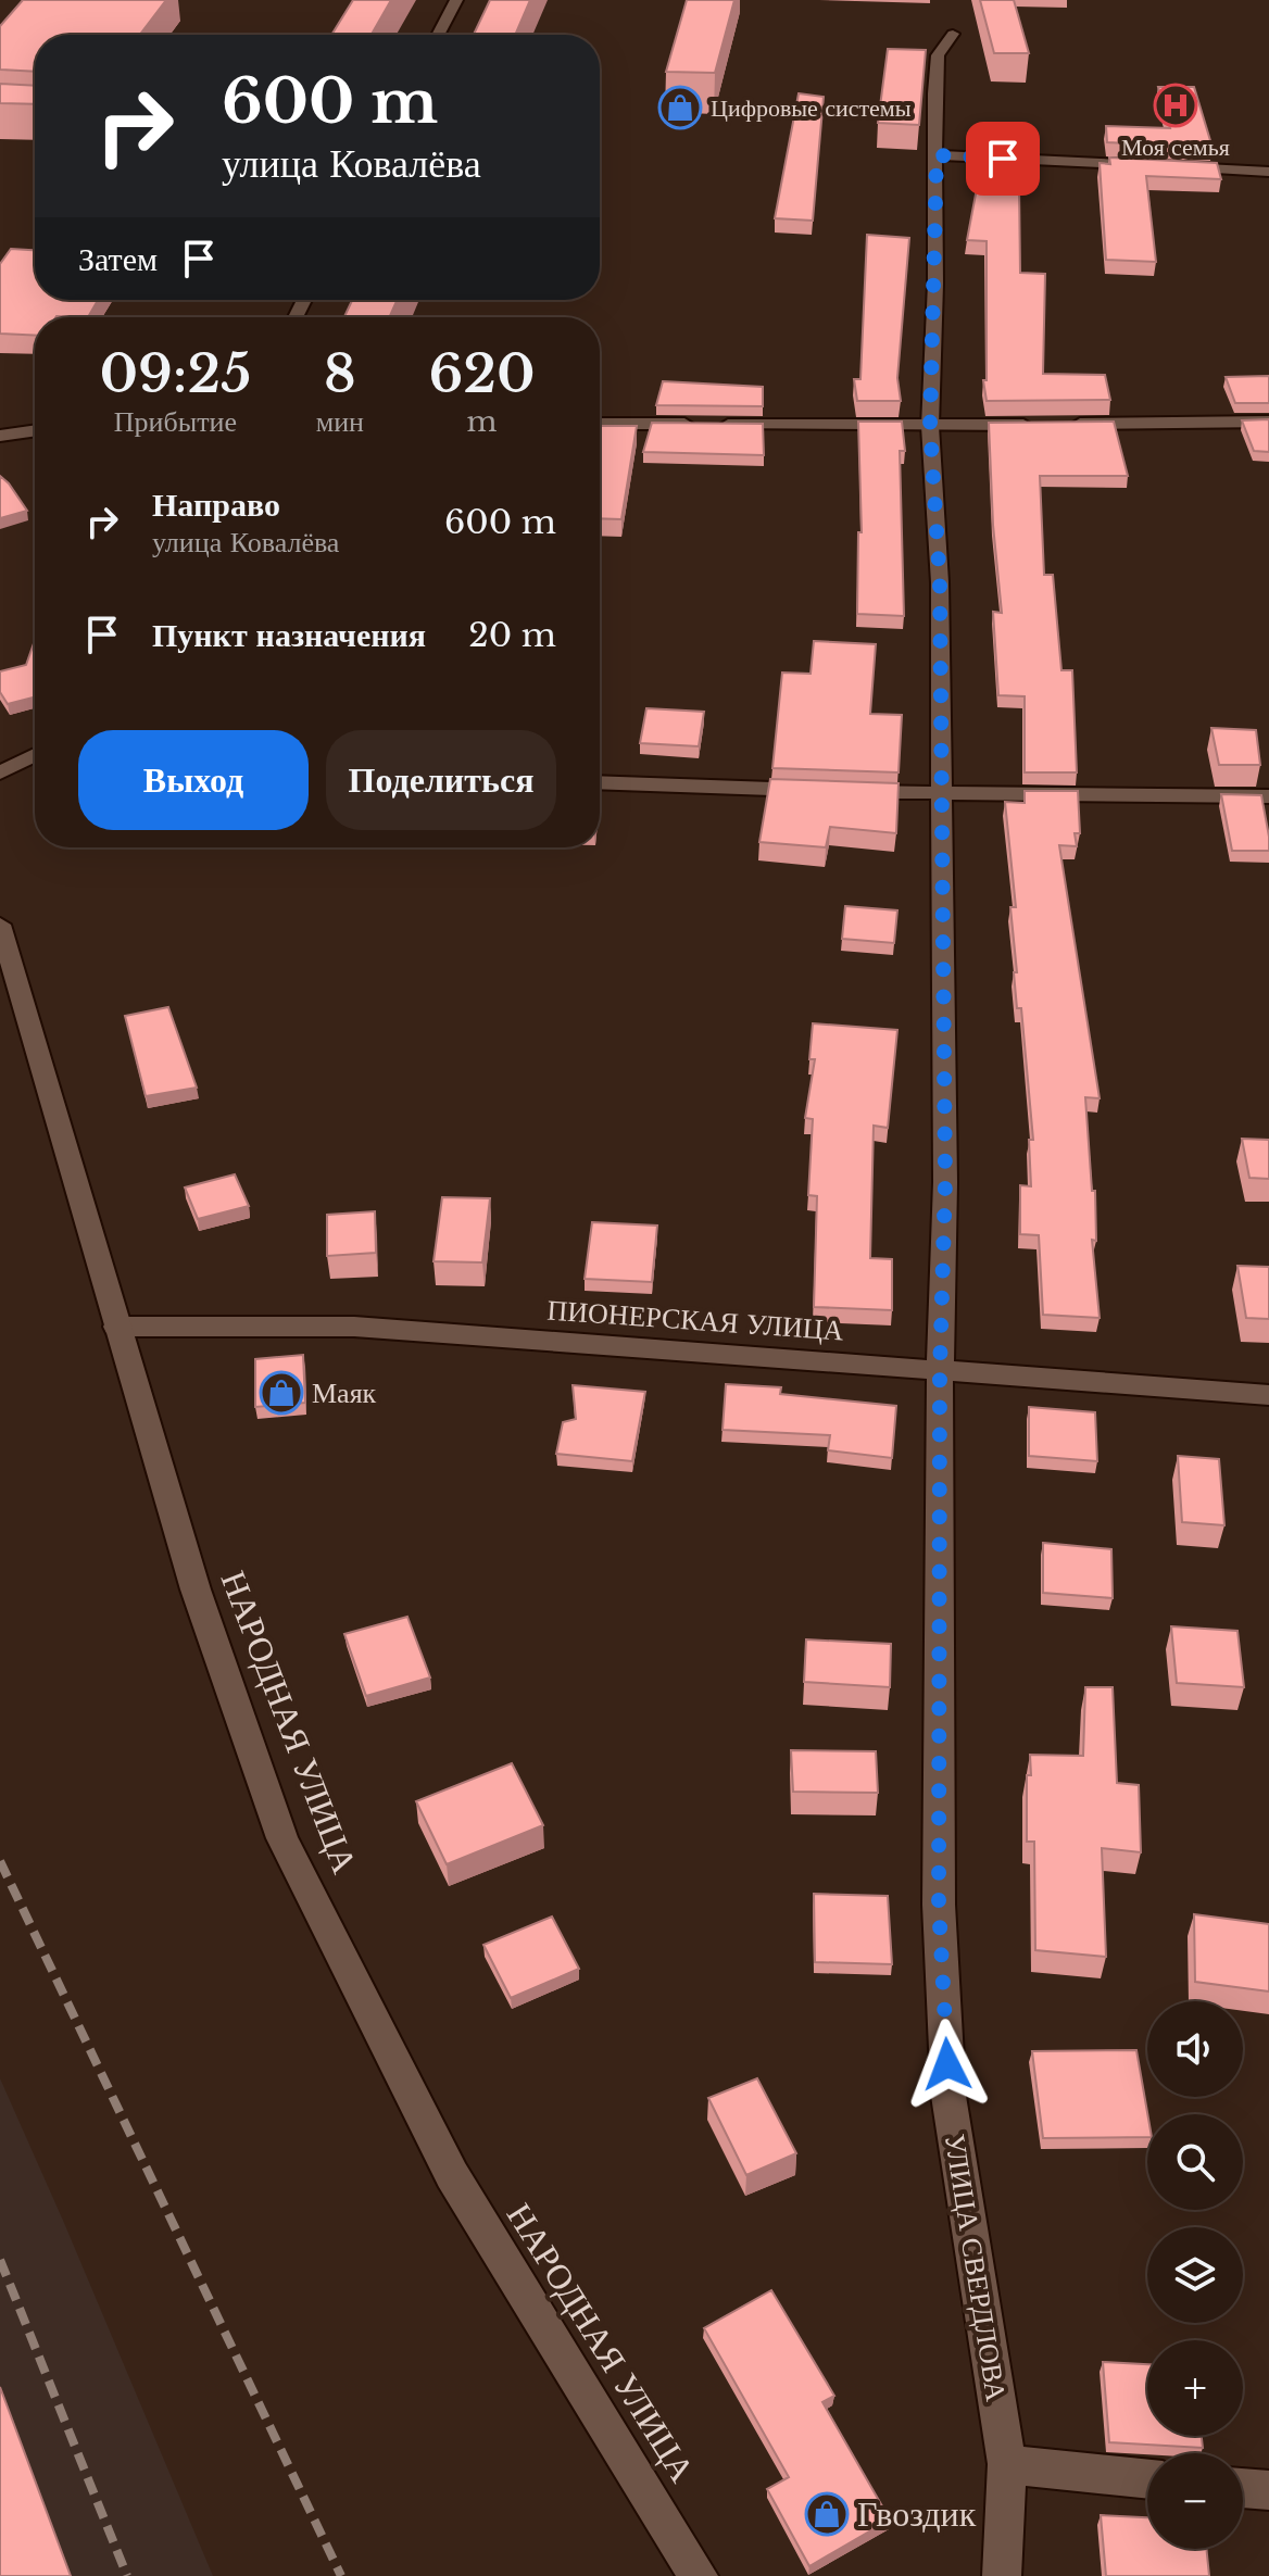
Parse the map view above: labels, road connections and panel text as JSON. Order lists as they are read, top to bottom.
{
  "streets": {
    "street": ["ПИОНЕРСКАЯ УЛИЦА", "НАРОДНАЯ УЛИЦА", "УЛИЦА СВЕРДЛОВА"]
  },
  "crossings": [
    ["ПИОНЕРСКАЯ УЛИЦА", "НАРОДНАЯ УЛИЦА"],
    ["ПИОНЕРСКАЯ УЛИЦА", "УЛИЦА СВЕРДЛОВА"]
  ],
  "places": {
    "hospital": ["Моя семья"],
    "shop": ["Цифровые системы", "Маяк", "Гвоздик"]
  },
  "page": {
    "turn": ["600 m", "улица Ковалёва"],
    "then": "Затем",
    "eta": [
      "09:25",
      "Прибытие",
      "8",
      "мин",
      "620",
      "m"
    ],
    "list": [
      {
        "name": "Направо",
        "note": "улица Ковалёва",
        "value": "600 m"
      },
      {
        "name": "Пункт назначения",
        "value": "20 m"
      }
    ],
    "buttons": ["Выход", "Поделиться"],
    "map_buttons": ["+", "−"]
  }
}
